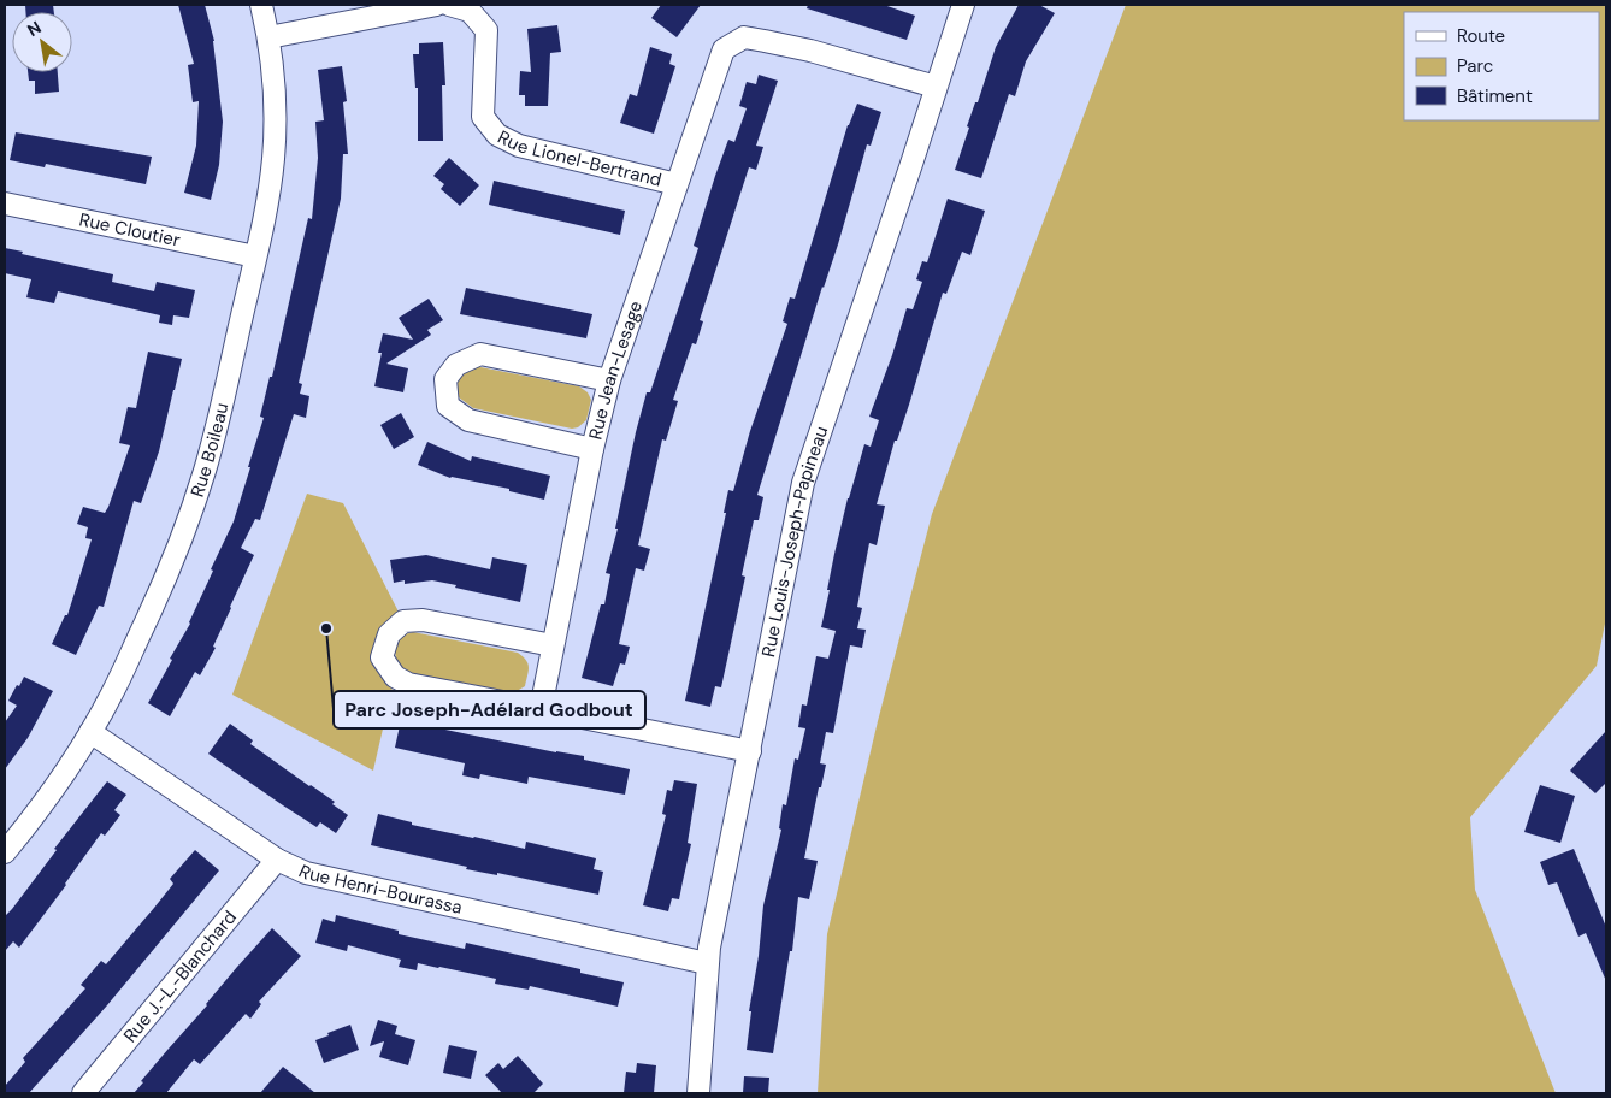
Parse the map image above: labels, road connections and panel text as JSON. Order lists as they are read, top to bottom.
{
  "streets": {
    "street": [
      "Rue Lionel-Bertrand",
      "Rue Cloutier",
      "Rue Jean-Lesage",
      "Rue Boileau",
      "Rue Louis-Joseph-Papineau",
      "Rue Henri-Bourassa",
      "Rue J.-L.-Blanchard"
    ]
  },
  "crossings": [
    ["Rue Lionel-Bertrand", "Rue Jean-Lesage"],
    ["Rue Cloutier", "Rue Boileau"],
    ["Rue Jean-Lesage", "Rue Louis-Joseph-Papineau"],
    ["Rue Boileau", "Rue Henri-Bourassa"],
    ["Rue Louis-Joseph-Papineau", "Rue Henri-Bourassa"],
    ["Rue Henri-Bourassa", "Rue J.-L.-Blanchard"]
  ],
  "places": ["Parc Joseph-Adélard Godbout"],
  "legend": ["Route", "Parc", "Bâtiment"],
  "north": "top left"
}
